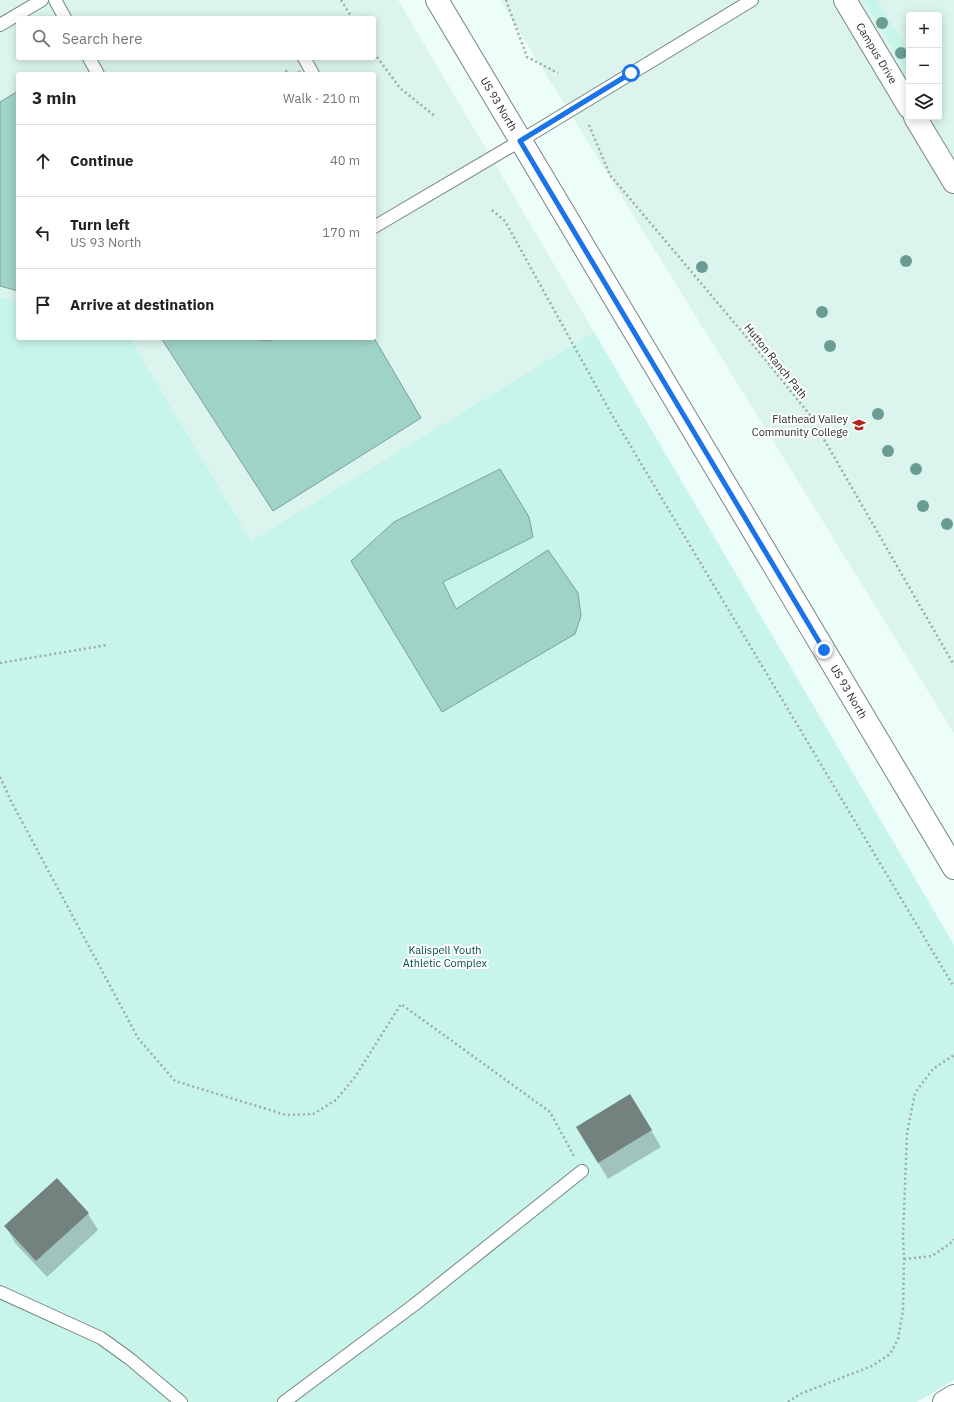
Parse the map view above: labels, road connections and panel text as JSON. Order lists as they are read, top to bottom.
{
  "streets": {
    "main road": ["Campus Drive", "US 93 North"],
    "path": ["Hutton Ranch Path"]
  },
  "parks": ["Kalispell Youth Athletic Complex"],
  "places": {
    "school or university": ["Flathead Valley Community College"]
  },
  "page": {
    "map_buttons": ["+", "−"],
    "search": "Search here",
    "heading": ["3 min", "Walk · 210 m"],
    "list": [
      ["Continue", "40 m"],
      ["Turn left", "US 93 North", "170 m"],
      "Arrive at destination"
    ]
  }
}
